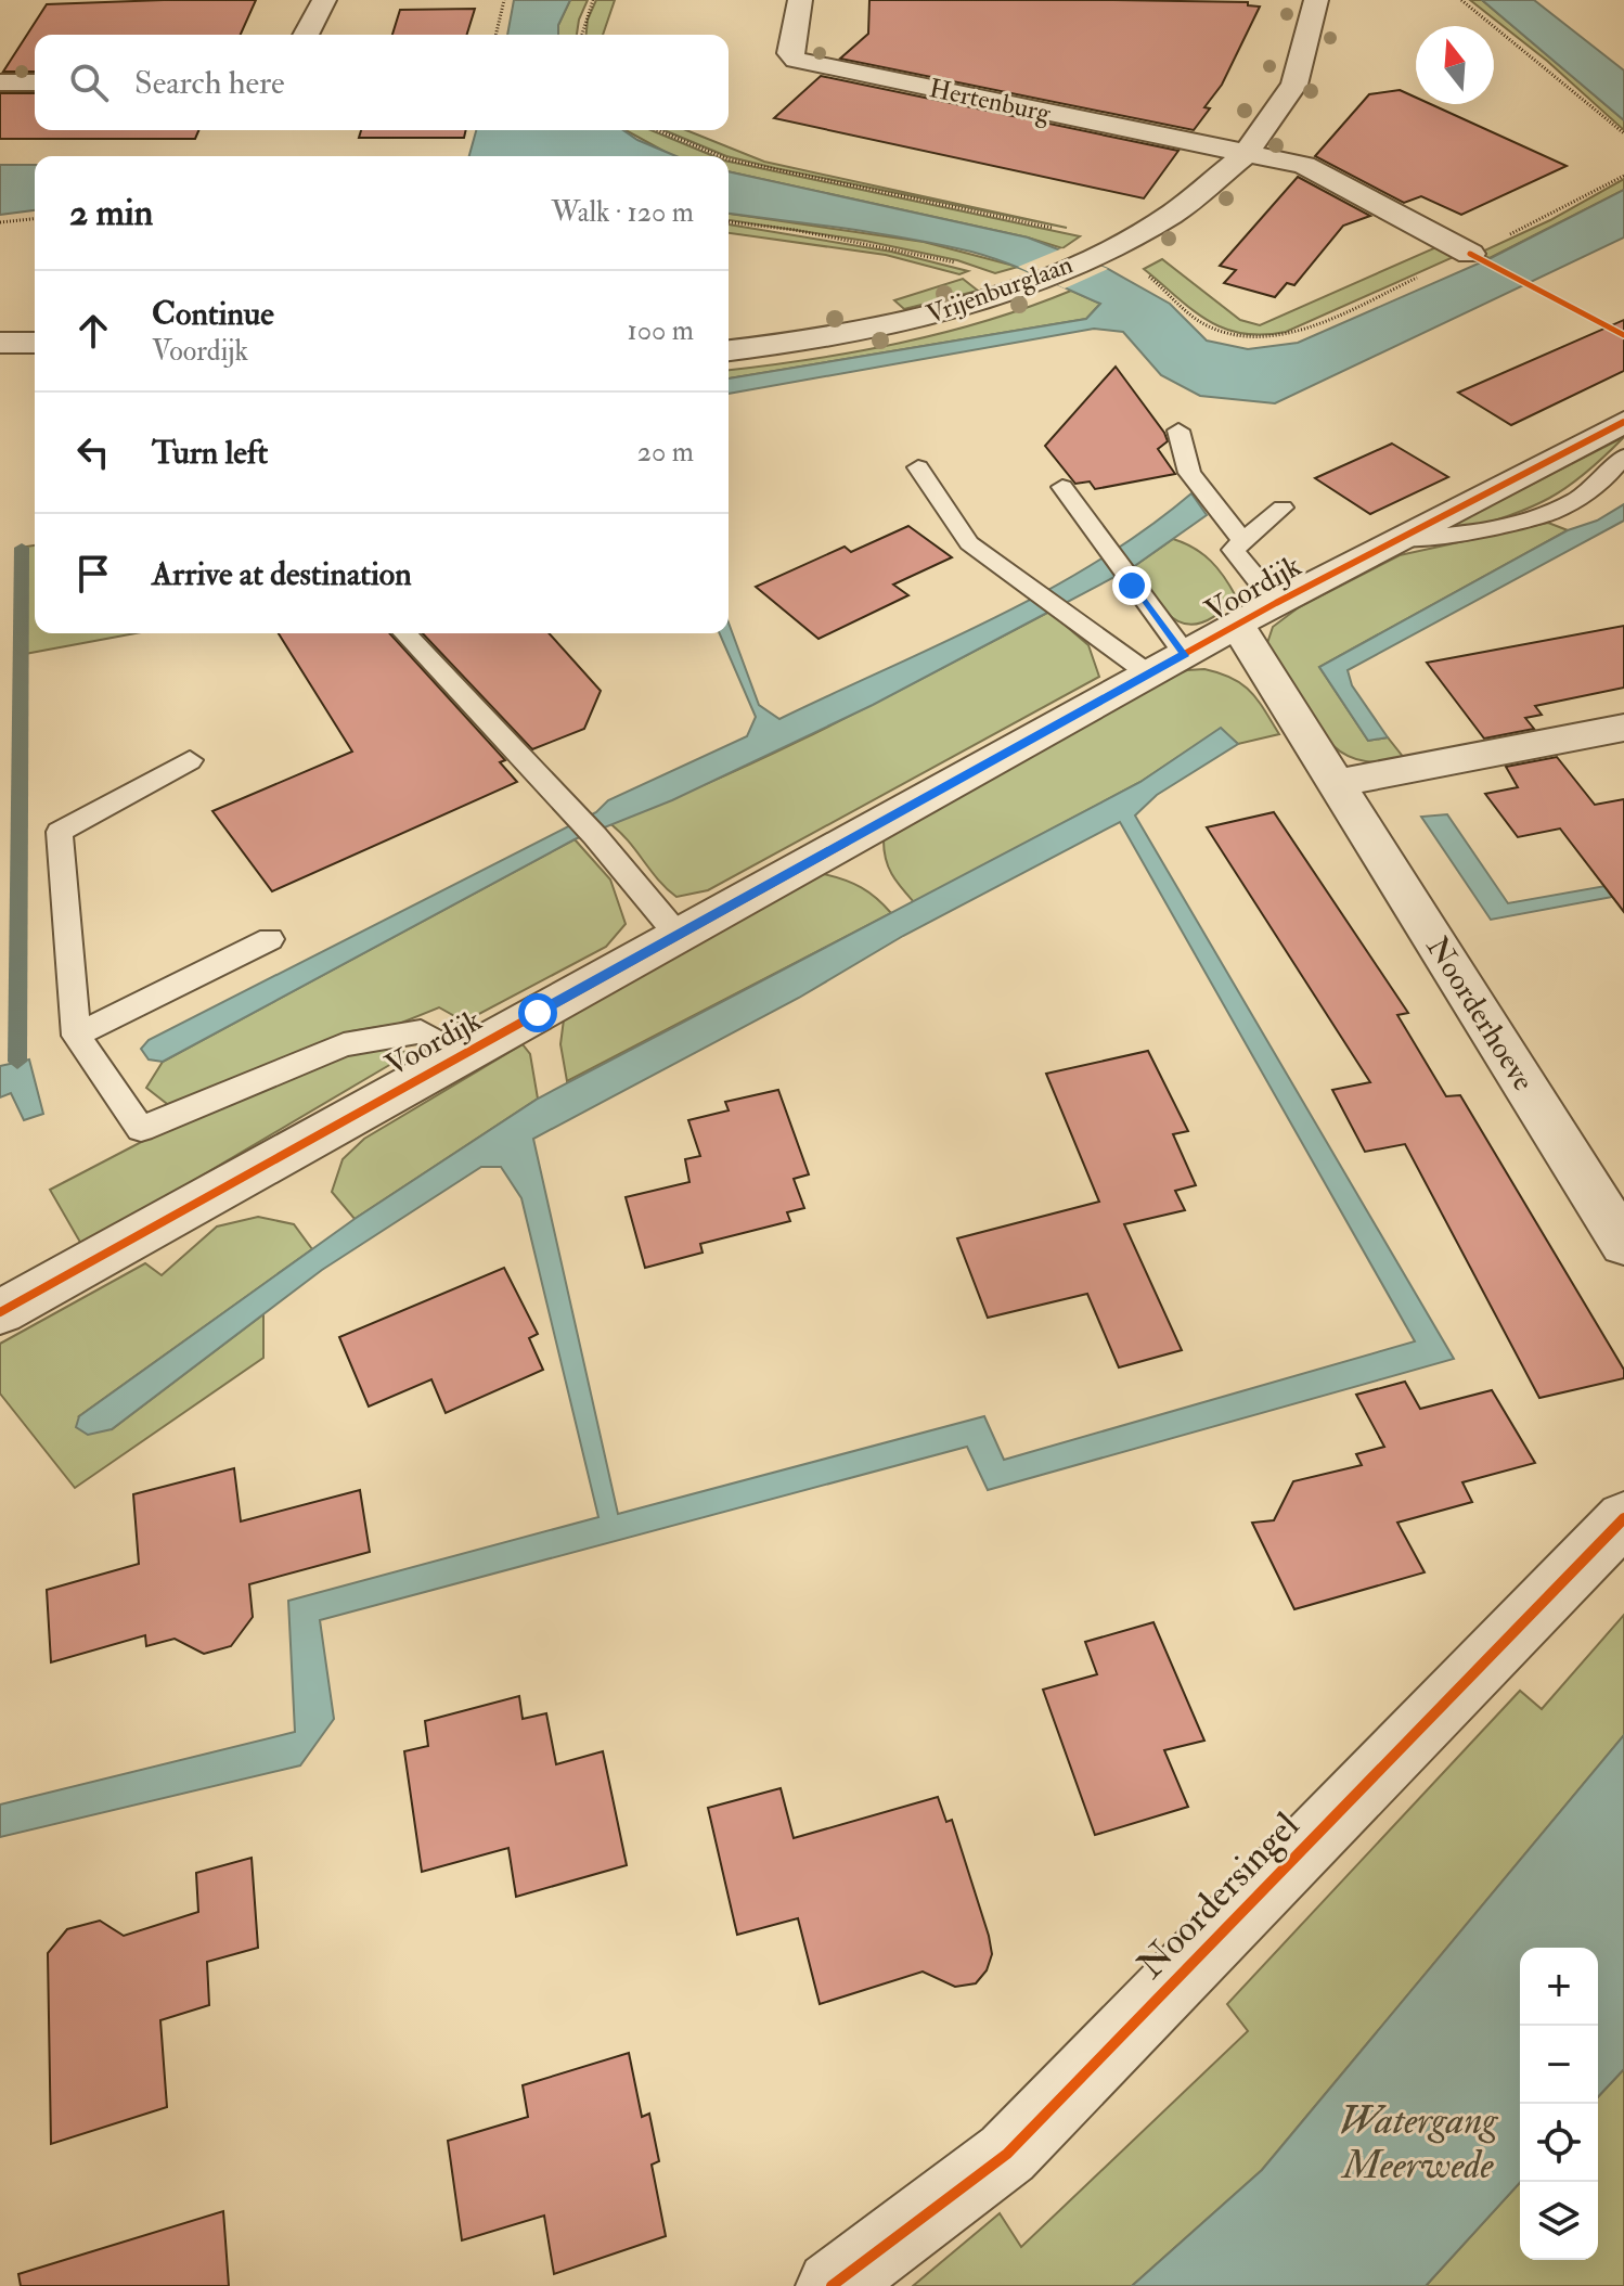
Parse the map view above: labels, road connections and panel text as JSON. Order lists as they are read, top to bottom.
{
  "streets": {
    "street": [
      "Hertenburg",
      "Vrijenburglaan",
      "Voordijk",
      "Noorderhoeve",
      "Noordersingel"
    ]
  },
  "crossings": [
    ["Hertenburg", "Vrijenburglaan"],
    ["Voordijk", "Noorderhoeve"]
  ],
  "water": ["Watergang Meerwede"],
  "north": "top",
  "page": {
    "search": "Search here",
    "heading": ["2 min", "Walk · 120 m"],
    "list": [
      ["Continue", "Voordijk", "100 m"],
      ["Turn left", "20 m"],
      "Arrive at destination"
    ],
    "map_buttons": ["+", "−"]
  }
}
